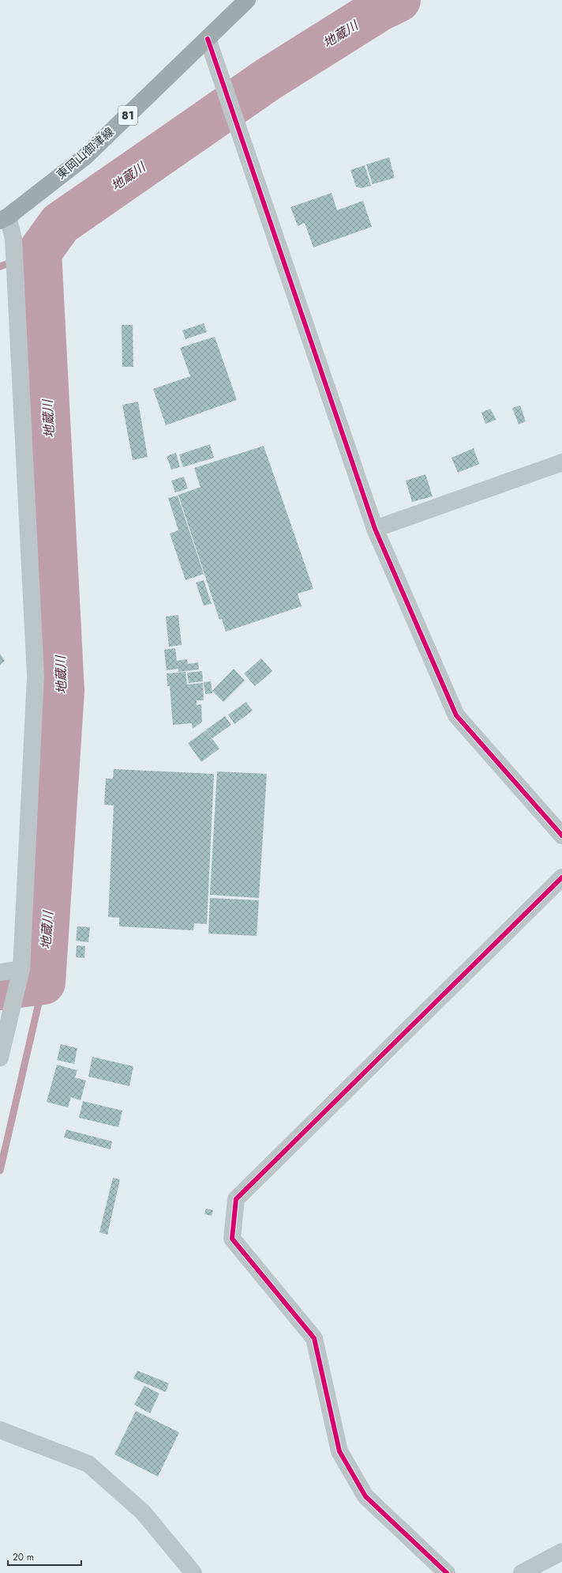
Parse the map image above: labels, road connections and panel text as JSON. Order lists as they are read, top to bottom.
{
  "streets": {
    "main road": ["81", "東岡山御津線"]
  },
  "water": ["地蔵川"],
  "scale_bar": "20 m"
}
